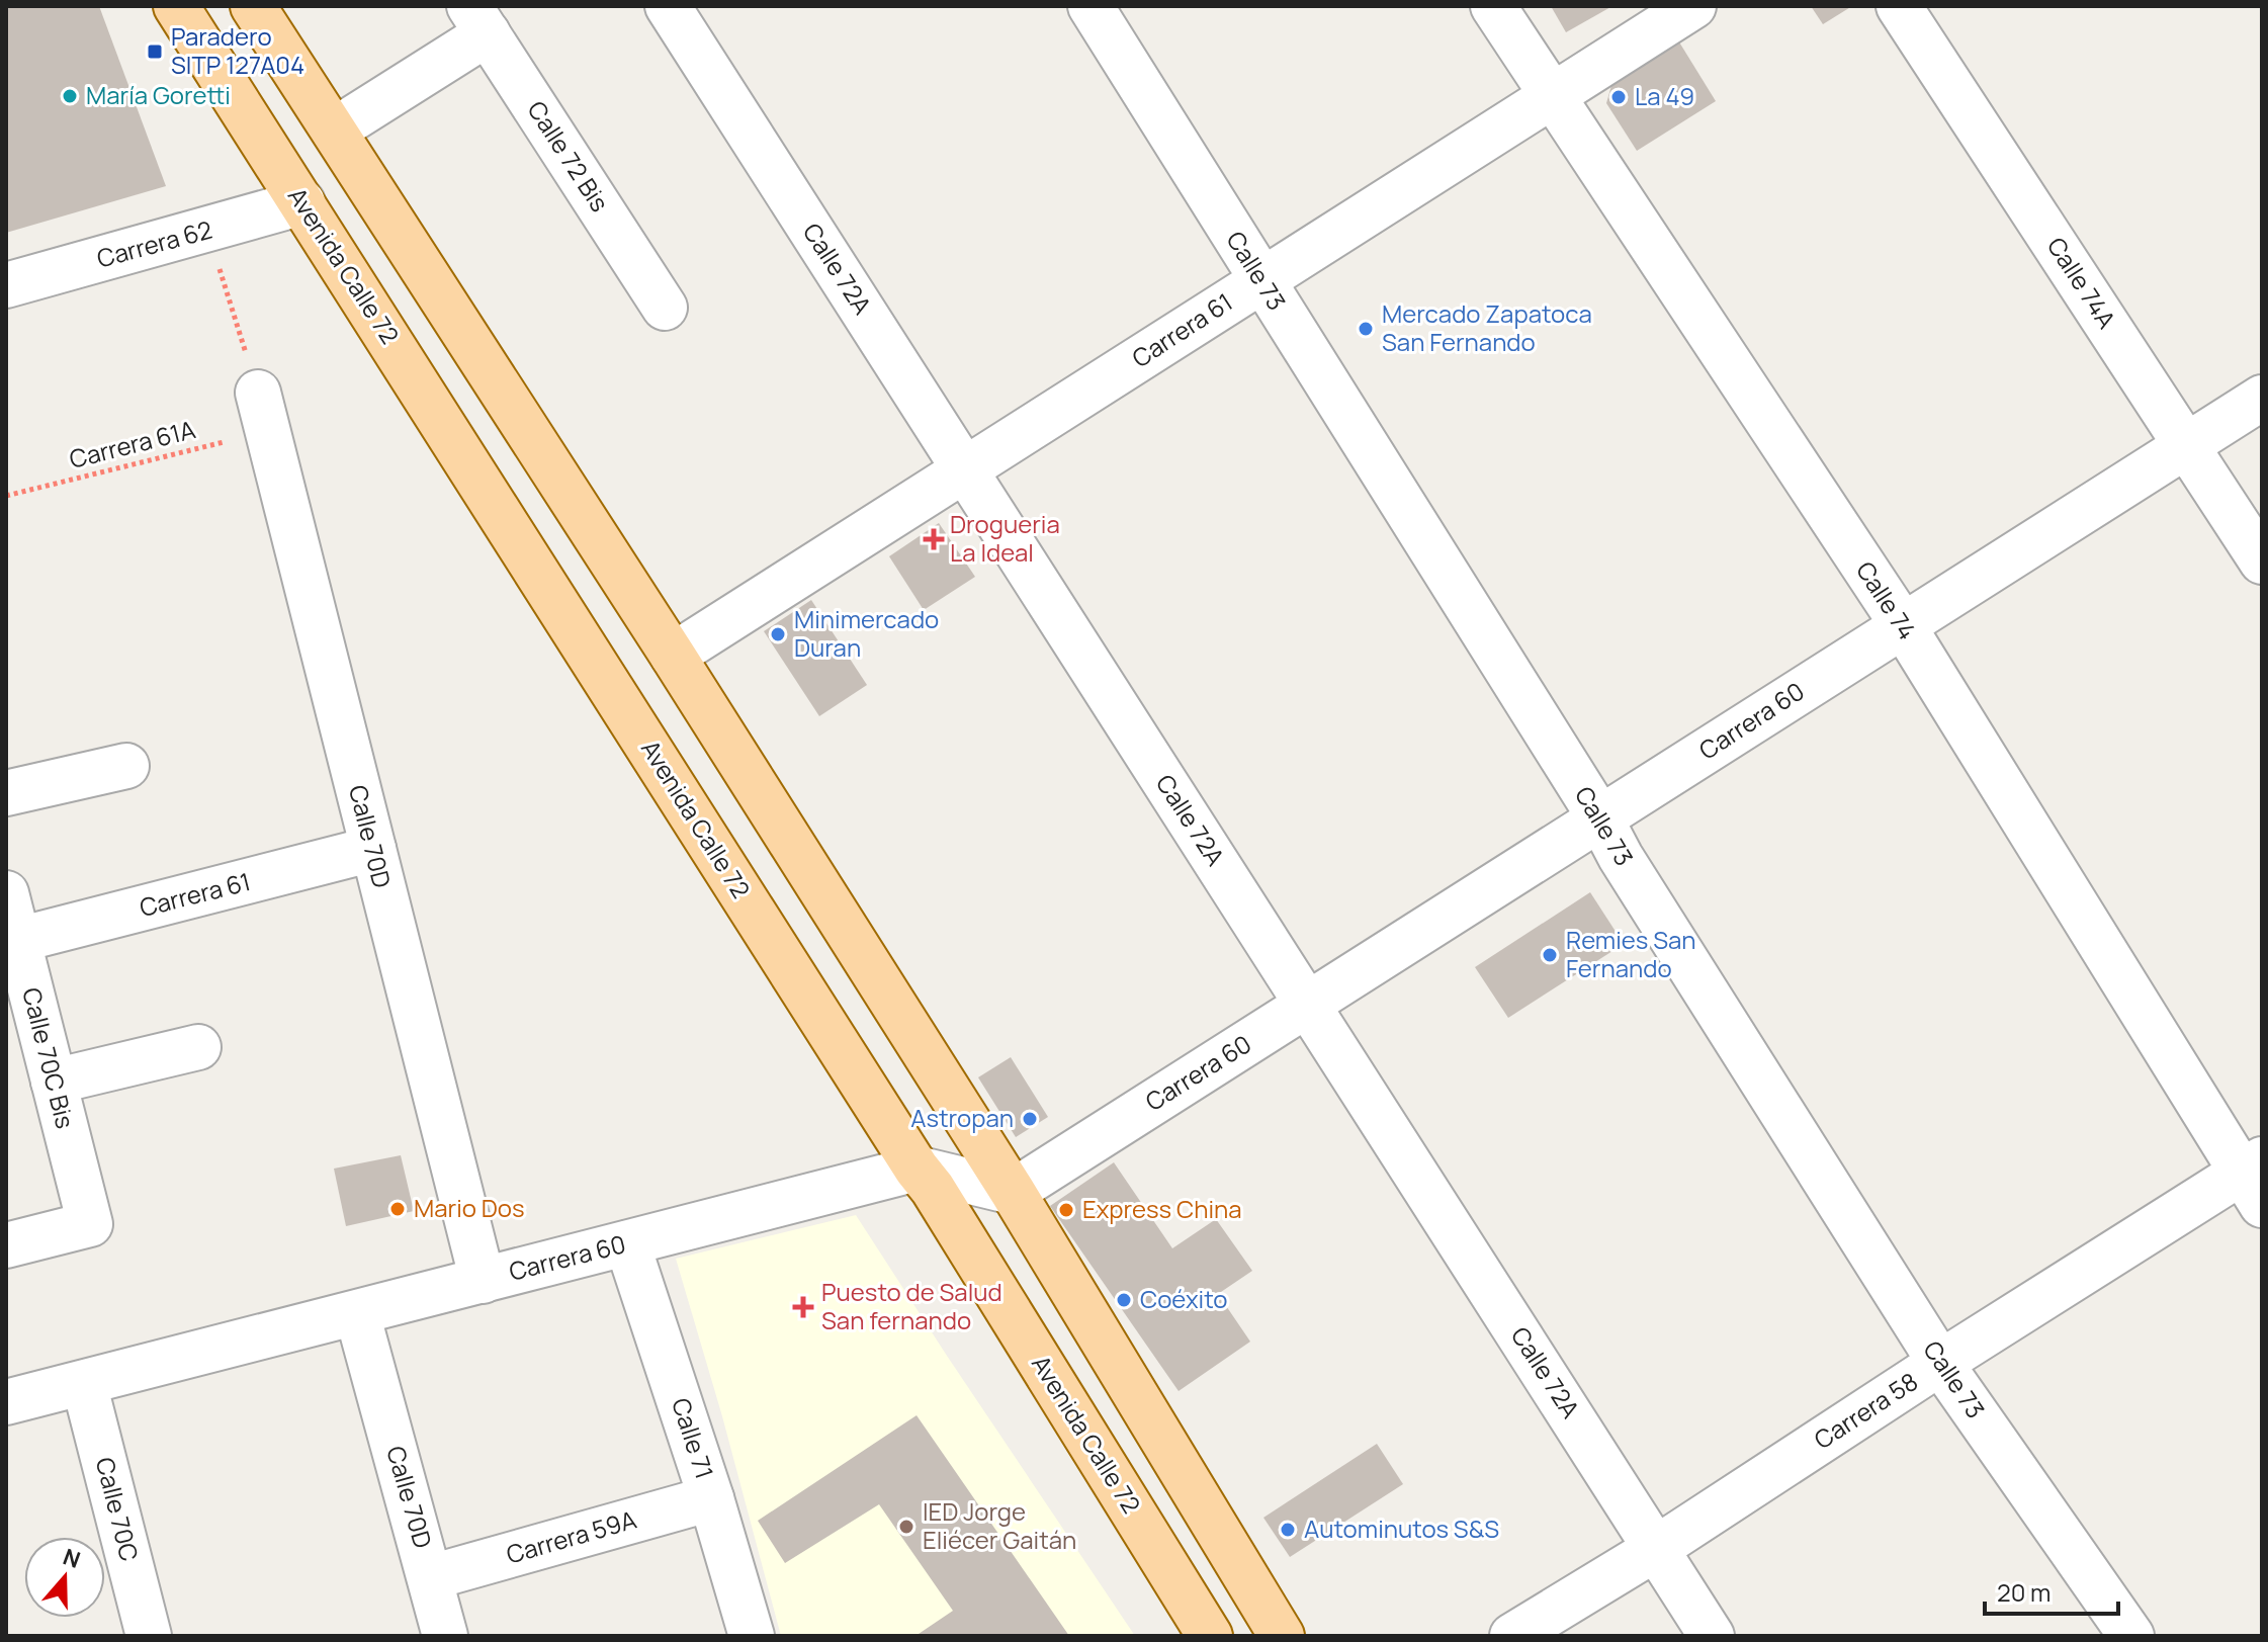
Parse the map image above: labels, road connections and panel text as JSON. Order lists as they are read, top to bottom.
{
  "streets": {
    "main road": ["Avenida Calle 72"],
    "street": [
      "Calle 72 Bis",
      "Carrera 62",
      "Calle 72A",
      "Calle 73",
      "Calle 74A",
      "Carrera 61",
      "Calle 74",
      "Carrera 60",
      "Calle 70D",
      "Calle 70C Bis",
      "Carrera 58",
      "Calle 71",
      "Calle 70C",
      "Carrera 59A"
    ],
    "path": ["Carrera 61A"]
  },
  "crossings": [
    ["Carrera 62", "Avenida Calle 72"],
    ["Avenida Calle 72", "Carrera 60"],
    ["Calle 72A", "Carrera 61"],
    ["Calle 72A", "Carrera 60"],
    ["Calle 72A", "Carrera 58"],
    ["Calle 73", "Carrera 61"],
    ["Calle 73", "Carrera 60"],
    ["Calle 73", "Carrera 58"],
    ["Calle 74A", "Carrera 60"],
    ["Carrera 61", "Calle 74"],
    ["Carrera 61", "Calle 70D"],
    ["Carrera 61", "Calle 70C Bis"],
    ["Carrera 61A", "Calle 70D"],
    ["Calle 74", "Carrera 60"],
    ["Calle 74", "Carrera 58"],
    ["Carrera 60", "Calle 70D"],
    ["Carrera 60", "Calle 71"],
    ["Carrera 60", "Calle 70C"],
    ["Calle 70D", "Carrera 59A"],
    ["Calle 71", "Carrera 59A"]
  ],
  "places": {
    "transit": ["Paradero SITP 127A04"],
    "other": [
      "María Goretti",
      "La 49",
      "Mercado Zapatoca San Fernando",
      "Minimercado Duran",
      "Remies San Fernando",
      "Astropan",
      "Mario Dos",
      "Express China",
      "Coéxito",
      "IED Jorge Eliécer Gaitán",
      "Autominutos S&S"
    ],
    "health": ["Drogueria La Ideal", "Puesto de Salud San fernando"]
  },
  "scale_bar": "20 m",
  "north": "top"
}
